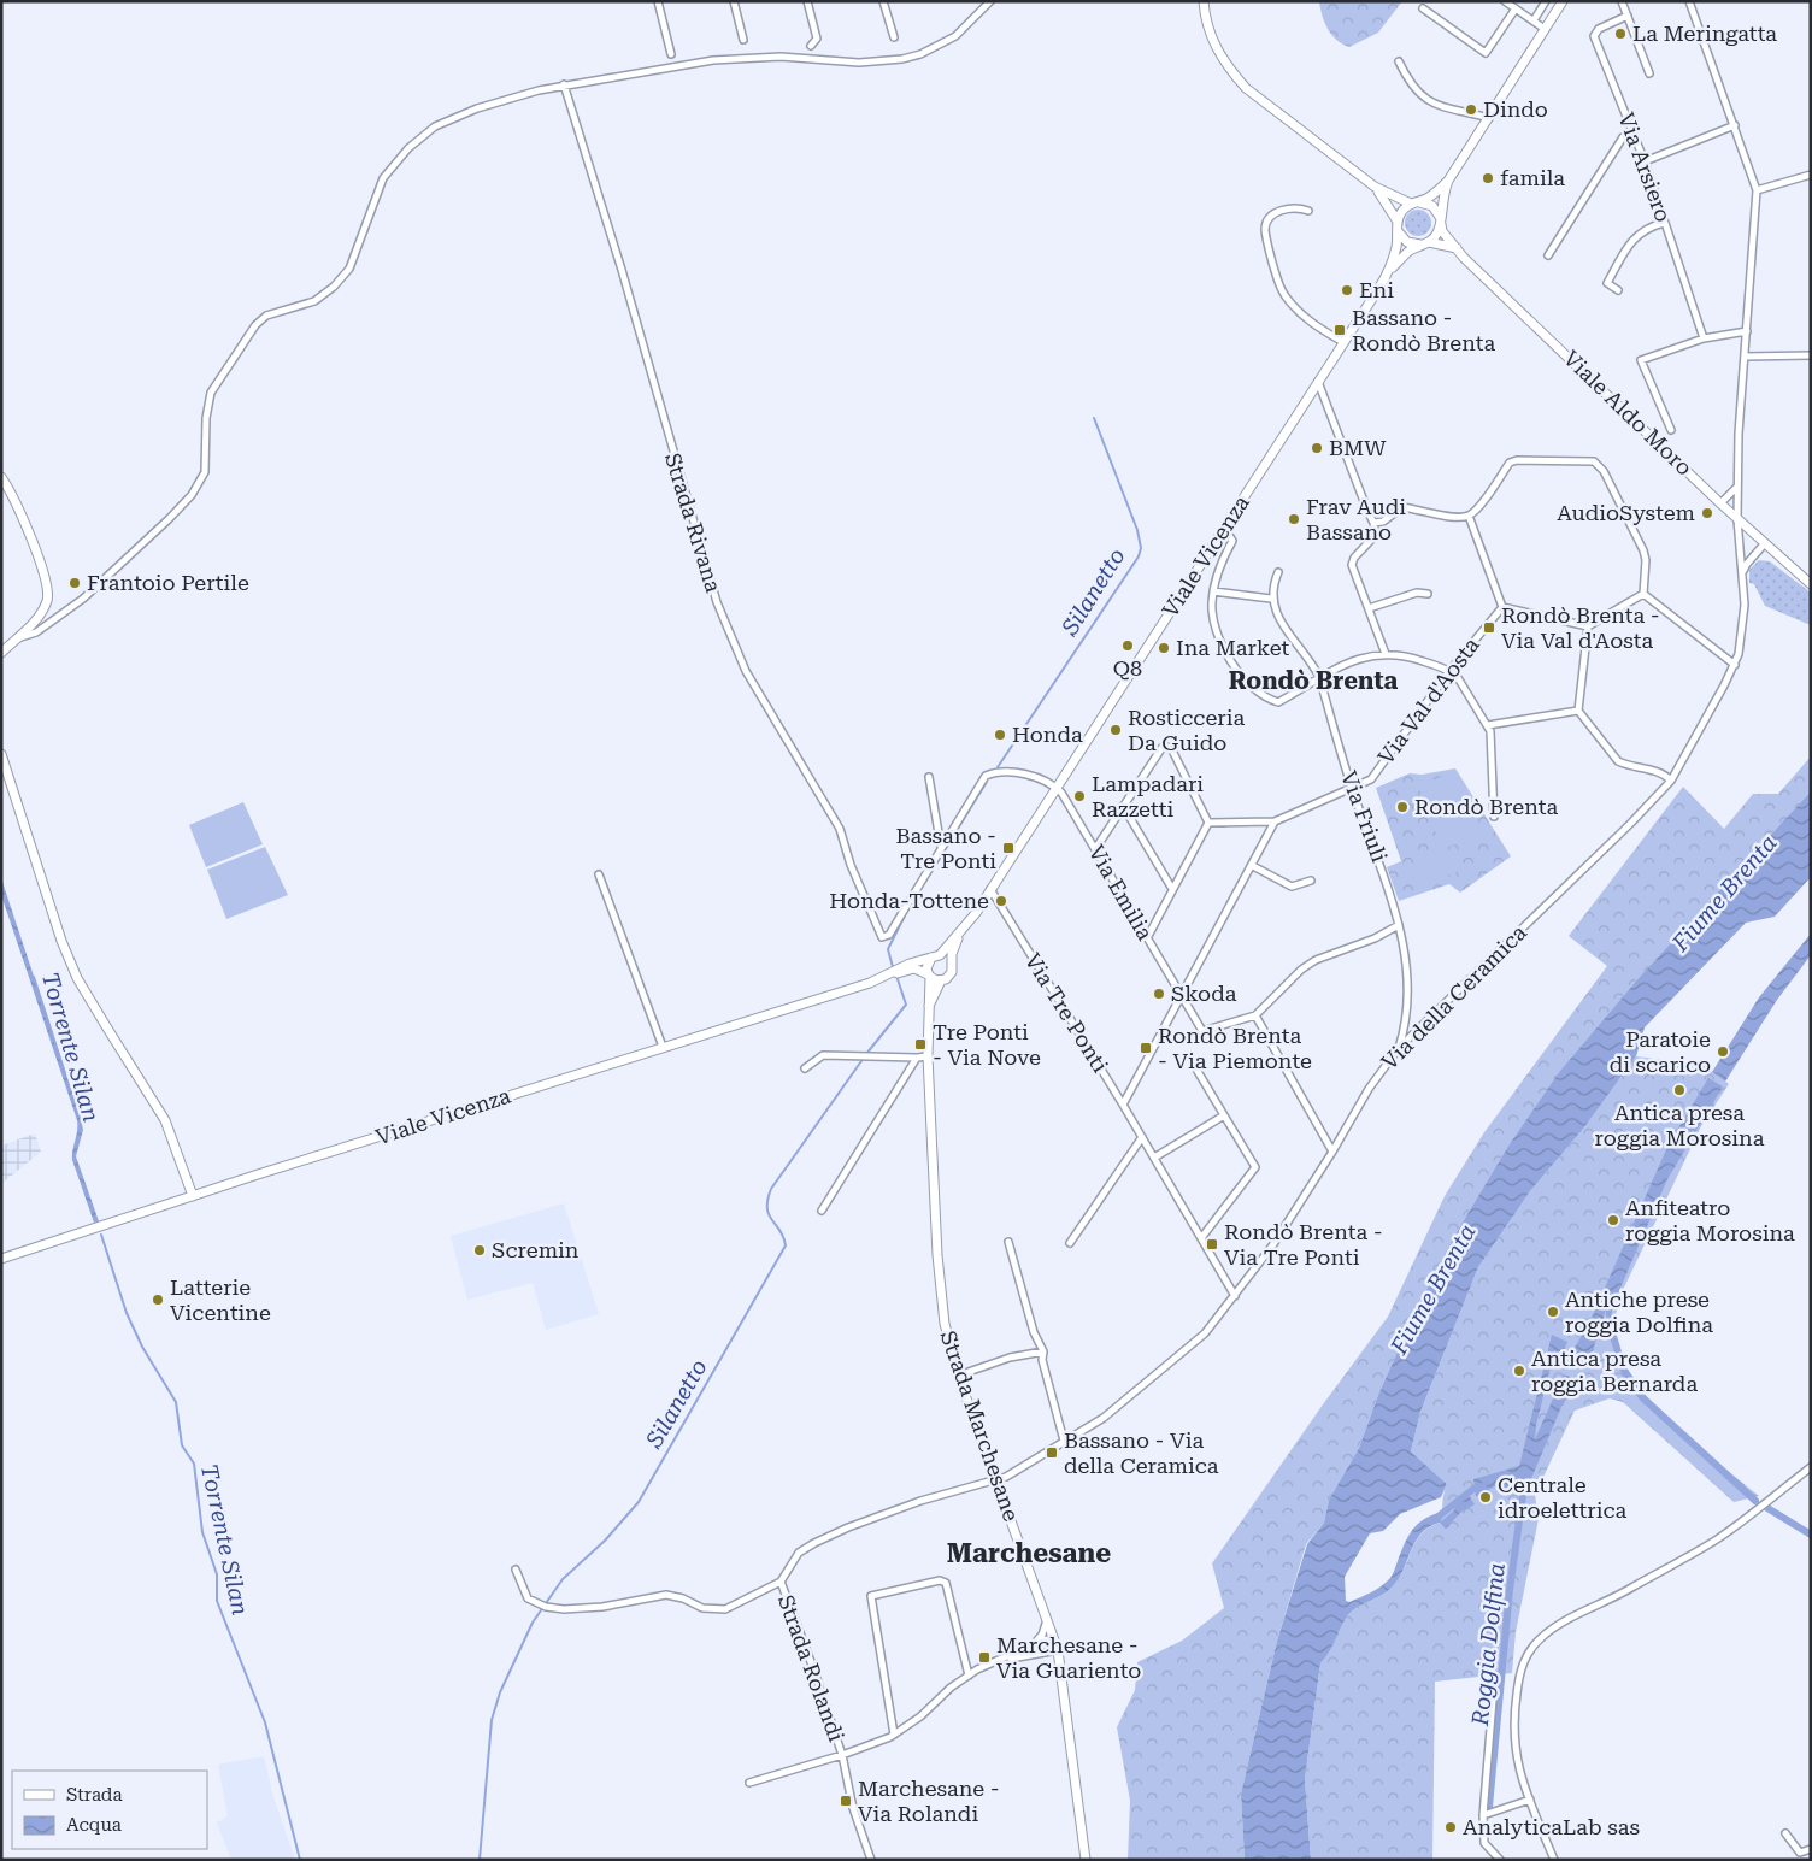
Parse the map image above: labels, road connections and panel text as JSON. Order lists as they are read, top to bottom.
{
  "streets": {
    "main road": ["Viale Aldo Moro", "Viale Vicenza", "Strada Marchesane"],
    "street": [
      "Via Arsiero",
      "Strada Rivana",
      "Via Val d'Aosta",
      "Via Friuli",
      "Via Emilia",
      "Via della Ceramica",
      "Via Tre Ponti",
      "Strada Rolandi"
    ]
  },
  "crossings": [
    ["Viale Aldo Moro", "Viale Vicenza"],
    ["Viale Aldo Moro", "Via della Ceramica"],
    ["Viale Vicenza", "Via Emilia"],
    ["Viale Vicenza", "Via Tre Ponti"],
    ["Viale Vicenza", "Strada Marchesane"],
    ["Via Val d'Aosta", "Via Friuli"],
    ["Via Friuli", "Via della Ceramica"],
    ["Via della Ceramica", "Via Tre Ponti"],
    ["Via della Ceramica", "Strada Marchesane"],
    ["Via della Ceramica", "Strada Rolandi"]
  ],
  "districts": ["Rondò Brenta", "Marchesane"],
  "water": [
    "Silanetto",
    "Fiume Brenta",
    "Torrente Silan",
    "Roggia Dolfina"
  ],
  "places": {
    "other": [
      "La Meringatta",
      "Dindo",
      "famila",
      "Eni",
      "BMW",
      "AudioSystem",
      "Frav Audi Bassano",
      "Frantoio Pertile",
      "Q8",
      "Ina Market",
      "Rosticceria Da Guido",
      "Honda",
      "Lampadari Razzetti",
      "Rondò Brenta",
      "Honda-Tottene",
      "Skoda",
      "Paratoie di scarico",
      "Antica presa roggia Morosina",
      "Anfiteatro roggia Morosina",
      "Scremin",
      "Latterie Vicentine",
      "Antiche prese roggia Dolfina",
      "Antica presa roggia Bernarda",
      "Centrale idroelettrica",
      "AnalyticaLab sas"
    ],
    "transit": [
      "Bassano - Rondò Brenta",
      "Rondò Brenta - Via Val d'Aosta",
      "Bassano - Tre Ponti",
      "Tre Ponti - Via Nove",
      "Rondò Brenta - Via Piemonte",
      "Rondò Brenta - Via Tre Ponti",
      "Bassano - Via della Ceramica",
      "Marchesane - Via Guariento",
      "Marchesane - Via Rolandi"
    ]
  },
  "legend": ["Strada", "Acqua"]
}
